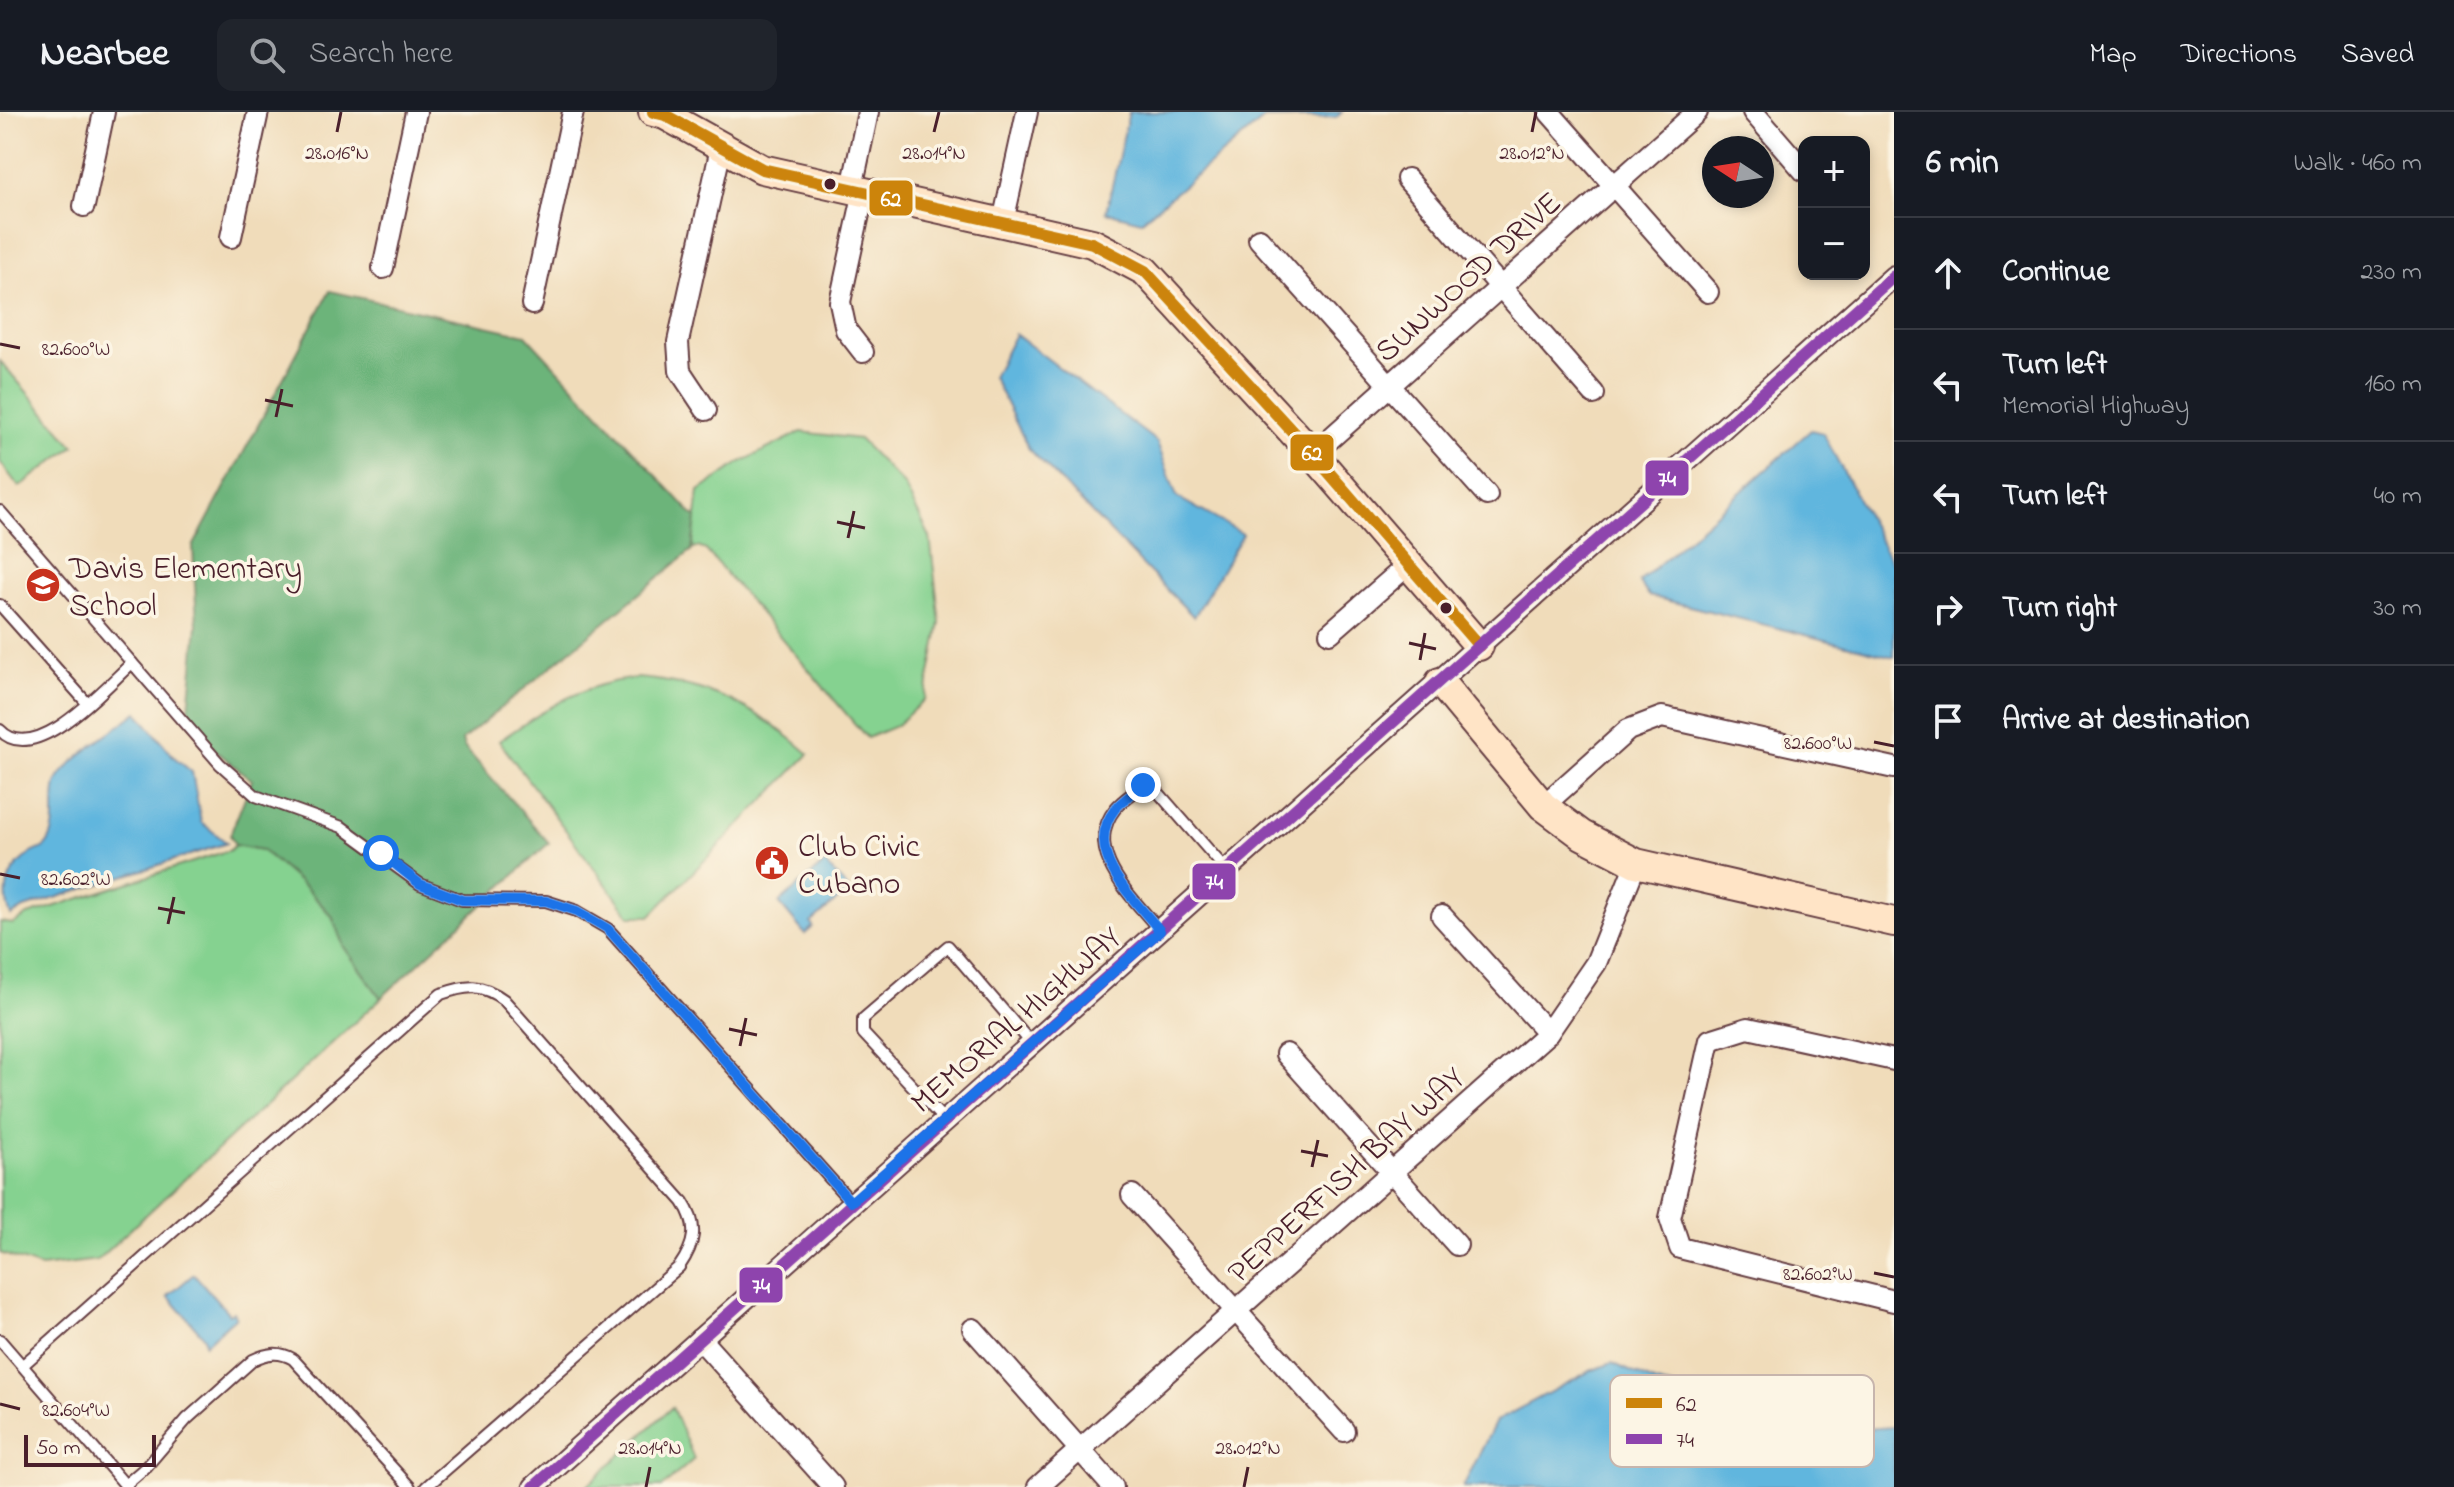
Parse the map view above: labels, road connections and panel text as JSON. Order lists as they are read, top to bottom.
{
  "streets": {
    "street": ["SUNWOOD DRIVE", "MEMORIAL HIGHWAY", "PEPPERFISH BAY WAY"]
  },
  "places": {
    "school or university": ["Davis Elementary School"],
    "public building": ["Club Civic Cubano"]
  },
  "lines": ["transit line 62", "transit line 74"],
  "legend": ["62", "74"],
  "scale_bar": "50 m",
  "north": "left",
  "page": {
    "header": "Nearbee",
    "search": "Search here",
    "nav": ["Map", "Directions", "Saved"],
    "heading": ["6 min", "Walk · 460 m"],
    "map_buttons": ["+", "−"],
    "list": [
      ["Continue", "230 m"],
      ["Turn left", "Memorial Highway", "160 m"],
      ["Turn left", "40 m"],
      ["Turn right", "30 m"],
      "Arrive at destination"
    ],
    "scale": "50 m"
  },
  "coordinates": [
    "28.016°N",
    "28.014°N",
    "28.012°N",
    "82.600°W",
    "82.602°W",
    "82.604°W"
  ]
}
